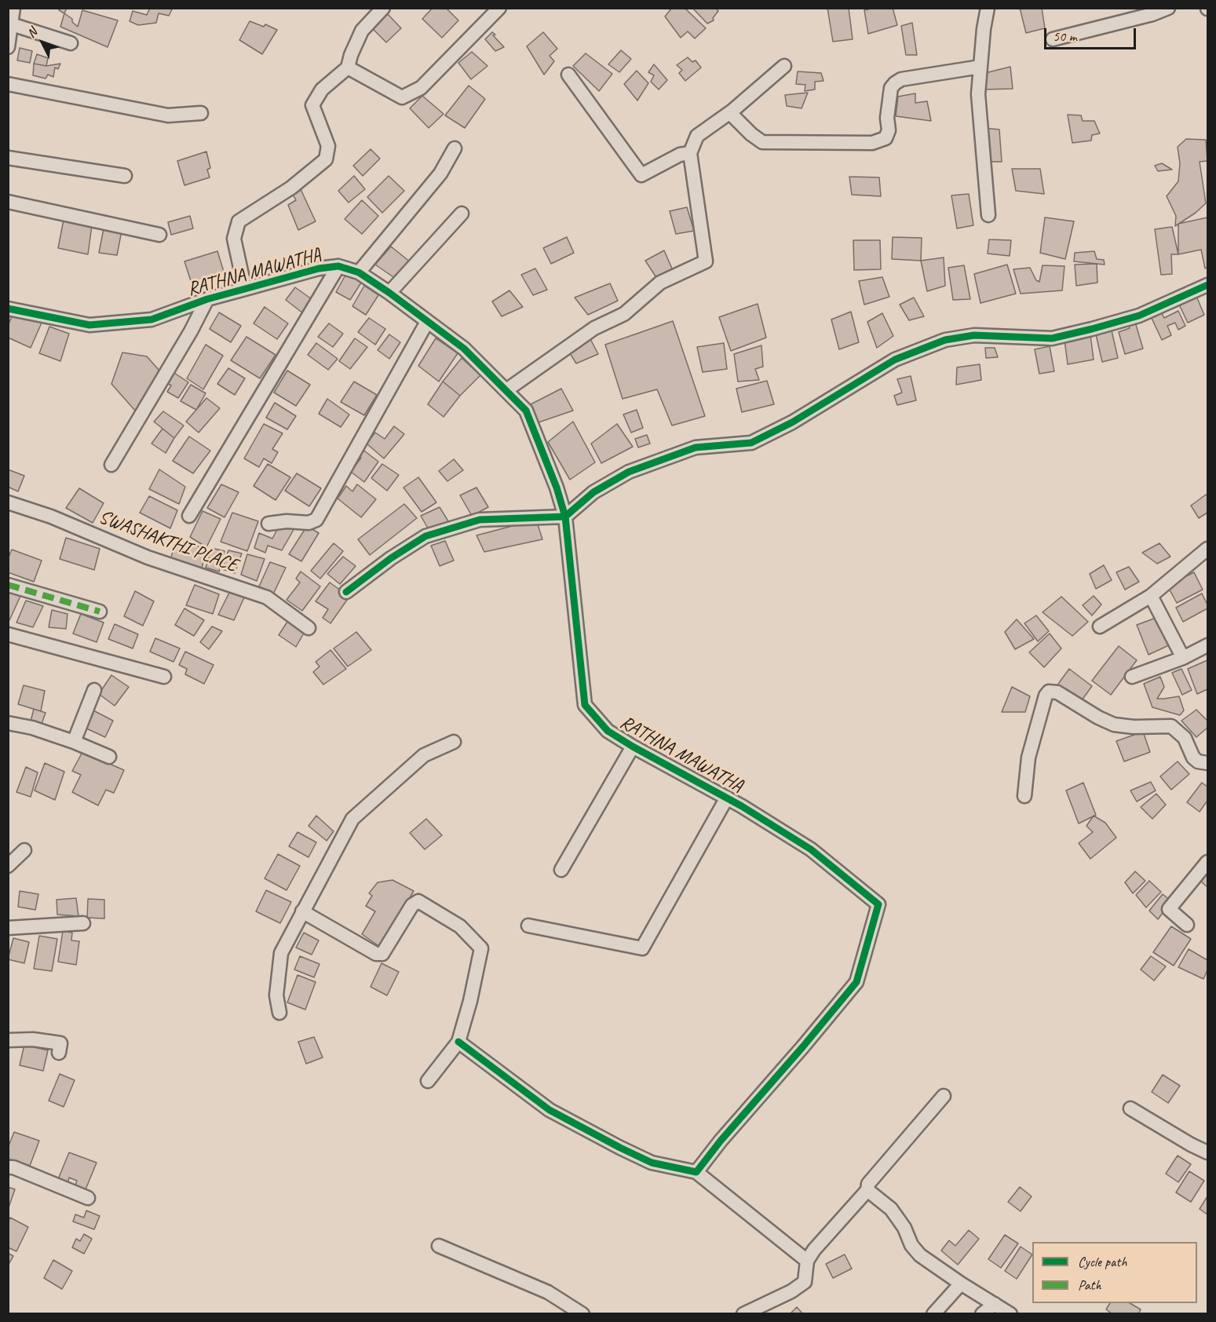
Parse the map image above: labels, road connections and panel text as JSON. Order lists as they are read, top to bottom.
{
  "streets": {
    "street": ["RATHNA MAWATHA", "SWASHAKTHI PLACE"]
  },
  "legend": ["Cycle path", "Path"],
  "scale_bar": "50 m",
  "north": "top left"
}
